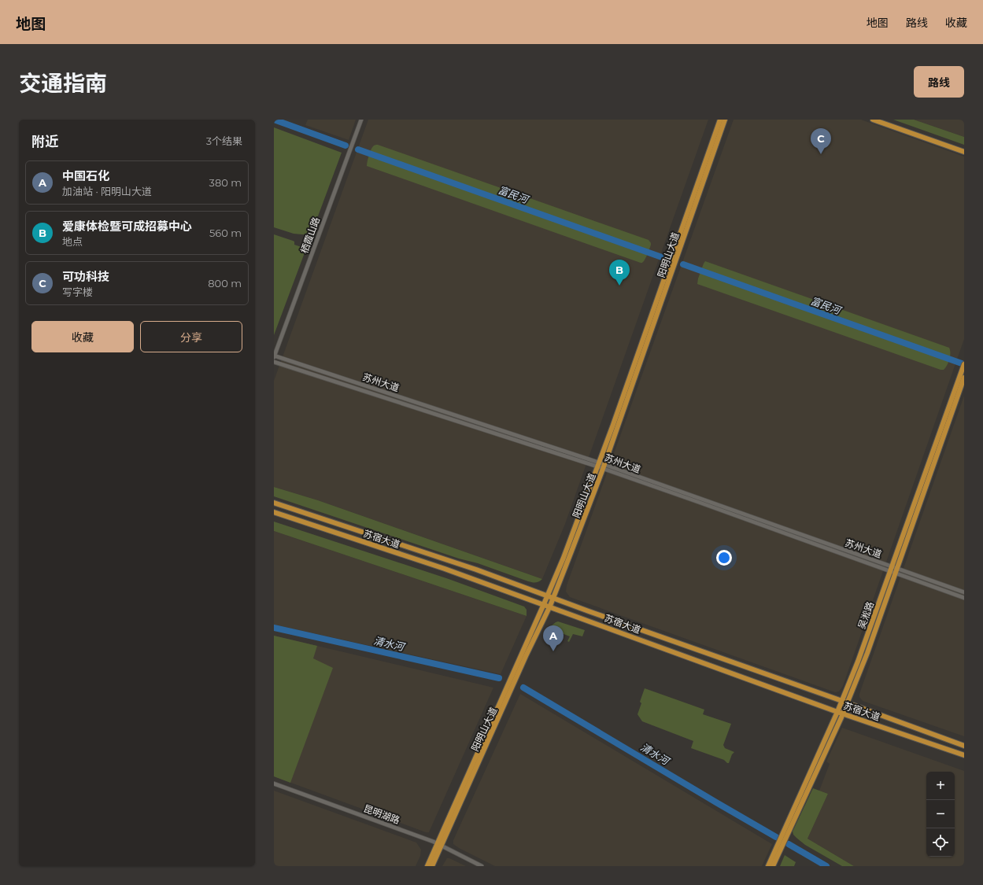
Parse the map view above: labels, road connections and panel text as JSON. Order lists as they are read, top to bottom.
{
  "streets": {
    "main road": ["阳明山大道", "苏宿大道", "吴淞路"],
    "street": ["栖霞山路", "苏州大道", "昆明湖路"]
  },
  "crossings": [
    ["栖霞山路", "苏州大道"],
    ["阳明山大道", "苏州大道"],
    ["阳明山大道", "苏宿大道"],
    ["阳明山大道", "昆明湖路"],
    ["苏州大道", "吴淞路"],
    ["苏宿大道", "吴淞路"]
  ],
  "water": ["富民河", "清水河"],
  "page": {
    "header": "地图",
    "nav": ["地图", "路线", "收藏"],
    "title": "交通指南",
    "buttons": [
      "路线",
      ["收藏", "分享"]
    ],
    "heading": ["附近", "3个结果"],
    "pins": ["C", "B", "A"],
    "list": [
      {
        "mark": "A",
        "name": "中国石化",
        "note": "加油站 · 阳明山大道",
        "value": "380 m"
      },
      {
        "mark": "B",
        "name": "爱康体检暨可成招募中心",
        "note": "地点",
        "value": "560 m"
      },
      {
        "mark": "C",
        "name": "可功科技",
        "note": "写字楼",
        "value": "800 m"
      }
    ],
    "map_buttons": ["+", "−"]
  }
}
